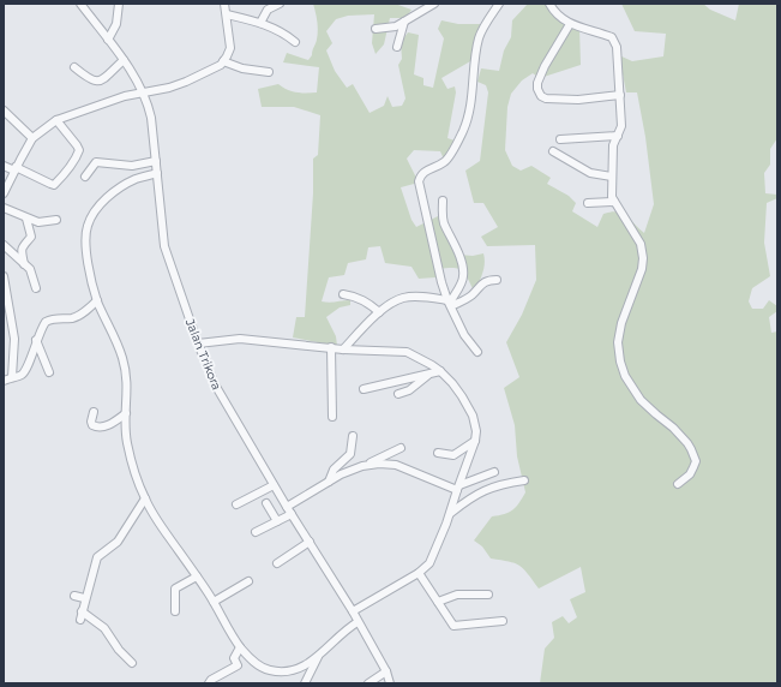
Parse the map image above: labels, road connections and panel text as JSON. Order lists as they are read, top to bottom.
{
  "streets": {
    "street": ["Jalan Trikora"]
  }
}
